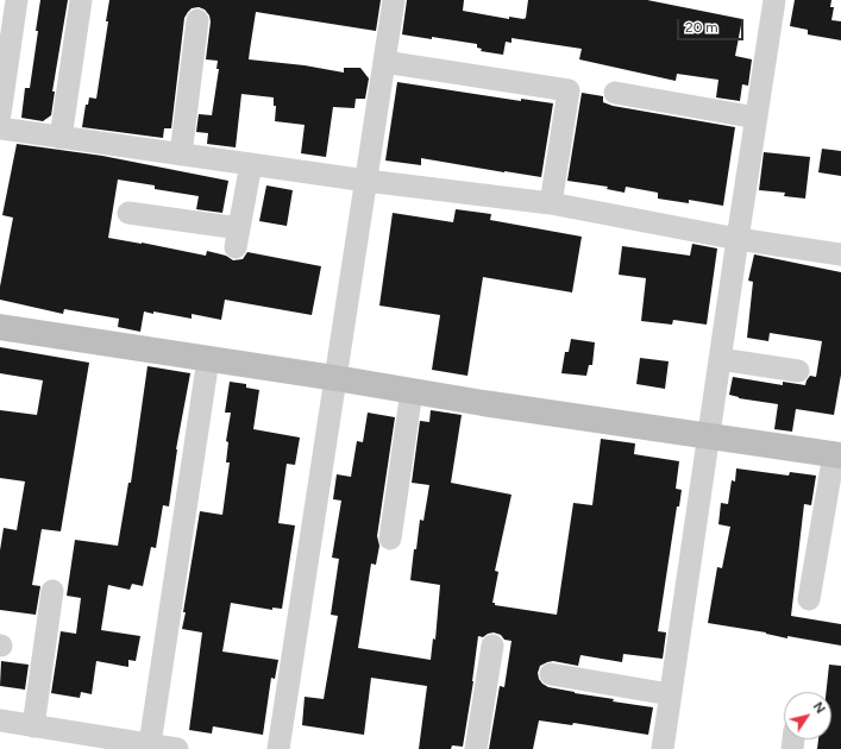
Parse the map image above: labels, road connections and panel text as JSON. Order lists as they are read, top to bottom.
{
  "scale_bar": "20 m",
  "north": "top right"
}
